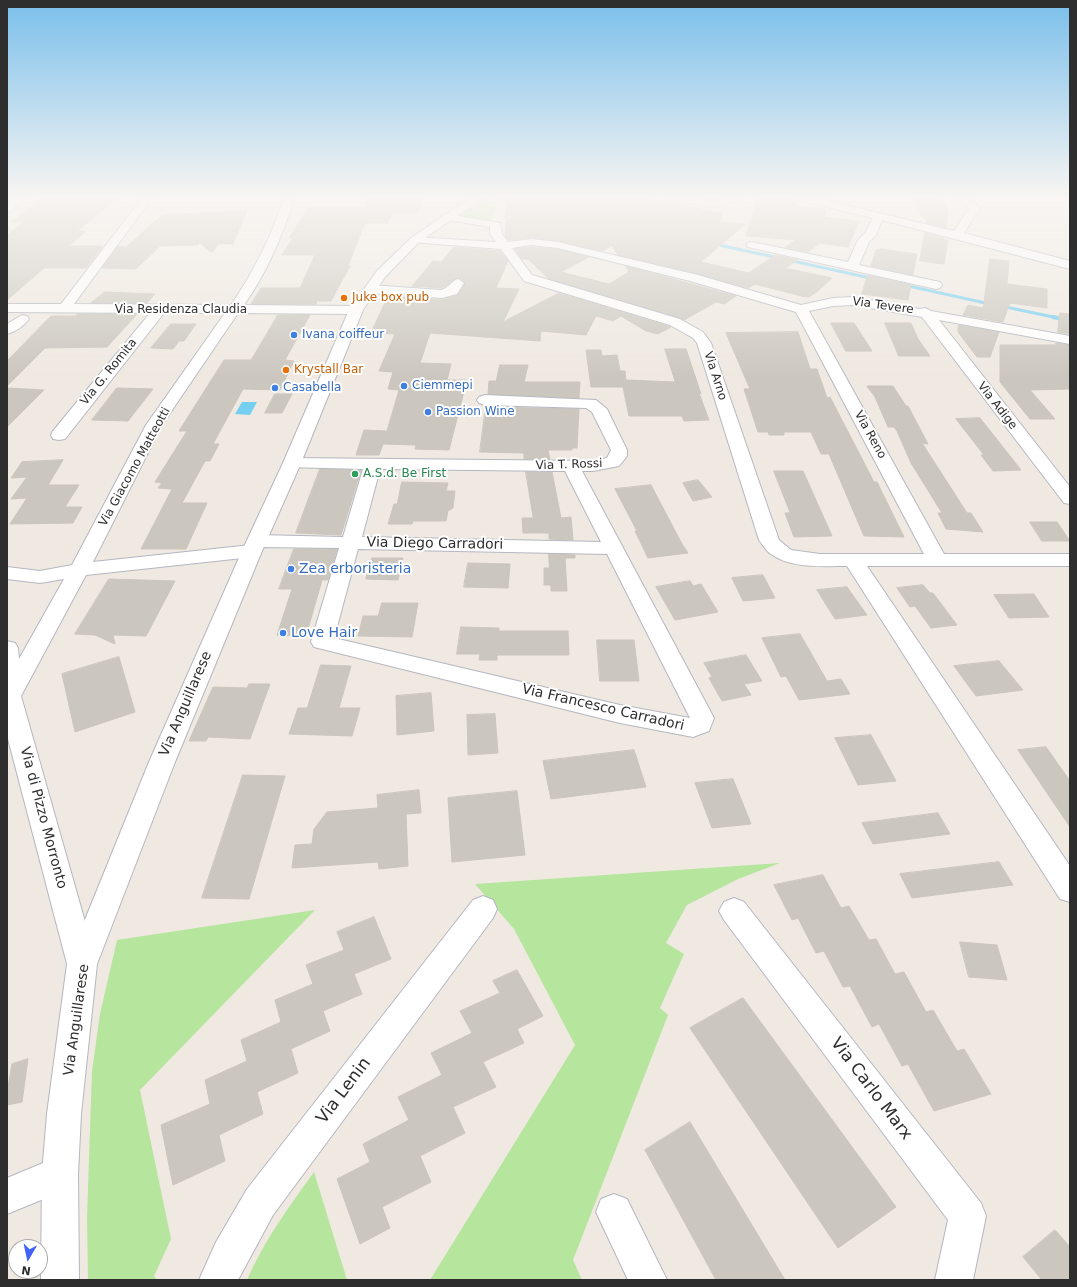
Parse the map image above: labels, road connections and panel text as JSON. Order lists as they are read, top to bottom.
{
  "streets": {
    "street": [
      "Via Tevere",
      "Via Residenza Claudia",
      "Via G. Romita",
      "Via Arno",
      "Via Adige",
      "Via Reno",
      "Via T. Rossi",
      "Via Giacomo Matteotti",
      "Via Diego Carradori",
      "Via Anguillarese",
      "Via Francesco Carradori",
      "Via di Pizzo Morronto",
      "Via Carlo Marx",
      "Via Lenin"
    ]
  },
  "crossings": [
    ["Via Tevere", "Via Adige"],
    ["Via Tevere", "Via Reno"],
    ["Via Residenza Claudia", "Via G. Romita"],
    ["Via Residenza Claudia", "Via Giacomo Matteotti"],
    ["Via Residenza Claudia", "Via Anguillarese"],
    ["Via T. Rossi", "Via Anguillarese"],
    ["Via T. Rossi", "Via Francesco Carradori"],
    ["Via Giacomo Matteotti", "Via Diego Carradori"],
    ["Via Giacomo Matteotti", "Via di Pizzo Morronto"],
    ["Via Diego Carradori", "Via Anguillarese"],
    ["Via Diego Carradori", "Via Francesco Carradori"],
    ["Via Anguillarese", "Via di Pizzo Morronto"]
  ],
  "places": [
    "Juke box pub",
    "Ivana coiffeur",
    "Krystall Bar",
    "Ciemmepi",
    "Casabella",
    "Passion Wine",
    "A.S.d. Be First",
    "Zea erboristeria",
    "Love Hair"
  ],
  "north": "bottom"
}
